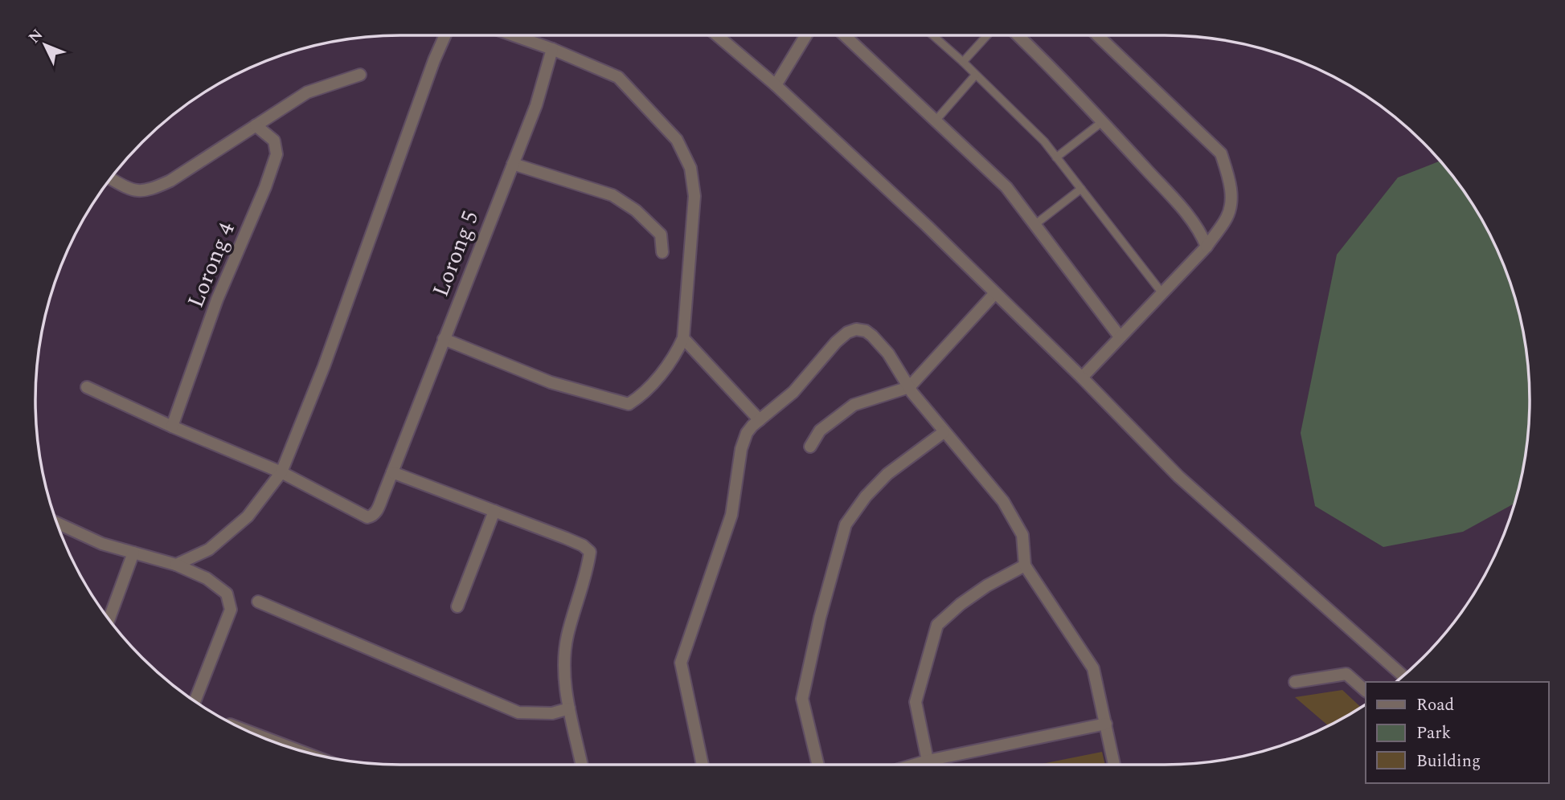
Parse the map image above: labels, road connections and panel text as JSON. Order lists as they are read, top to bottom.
{
  "streets": {
    "street": ["Lorong 5", "Lorong 4"]
  },
  "crossings": [
    ["Lorong 5", "Lorong 4"]
  ],
  "legend": ["Road", "Park", "Building"],
  "north": "top left"
}
